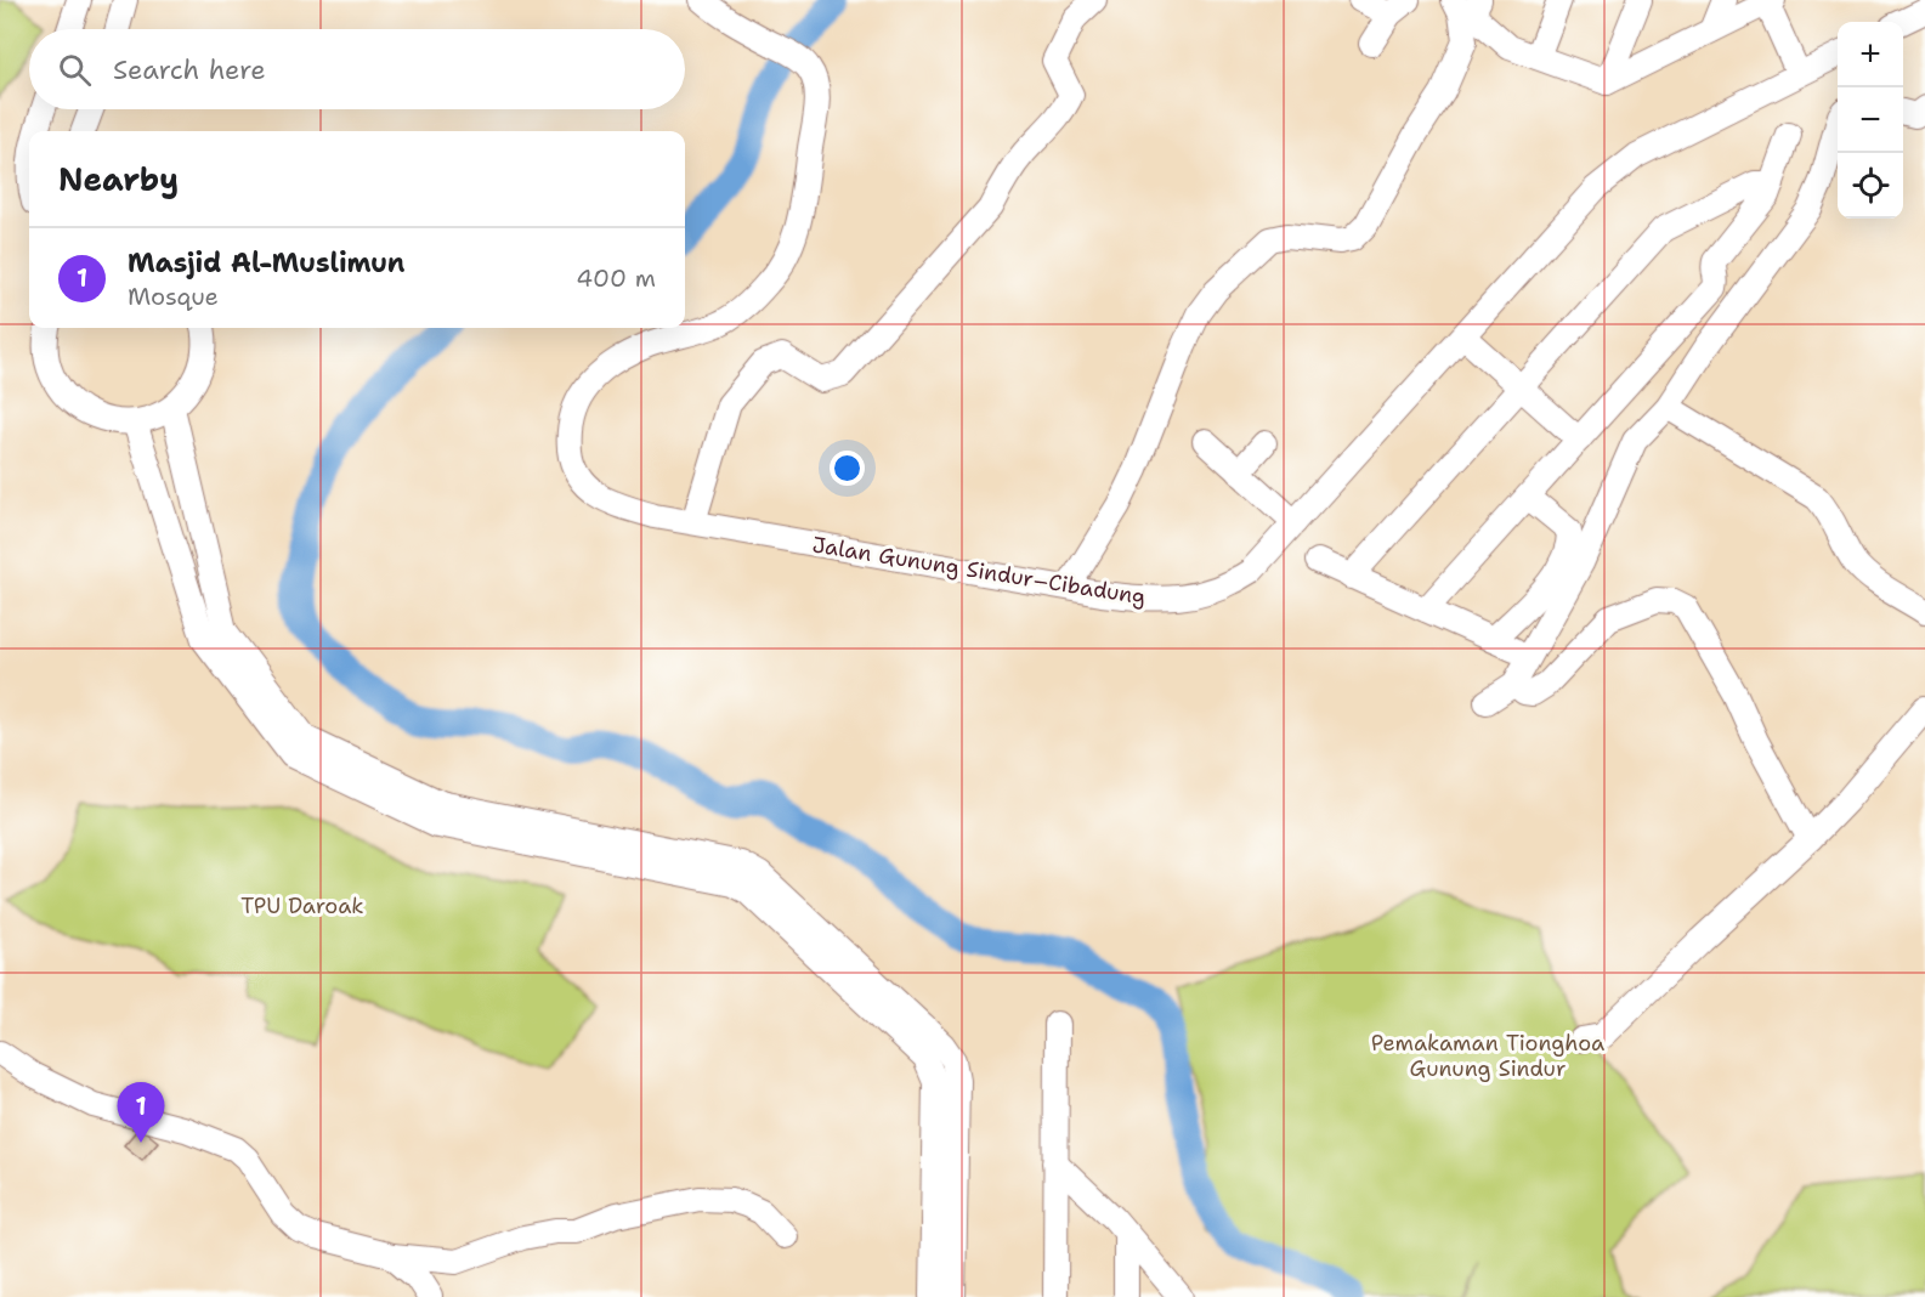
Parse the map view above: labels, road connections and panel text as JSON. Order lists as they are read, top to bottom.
{
  "streets": {
    "street": ["Jalan Gunung Sindur–Cibadung"]
  },
  "parks": ["TPU Daroak", "Pemakaman Tionghoa Gunung Sindur"],
  "page": {
    "map_buttons": ["+", "−"],
    "search": "Search here",
    "heading": "Nearby",
    "list": [
      {
        "mark": "1",
        "name": "Masjid Al-Muslimun",
        "note": "Mosque",
        "value": "400 m"
      }
    ],
    "pins": "1"
  }
}
